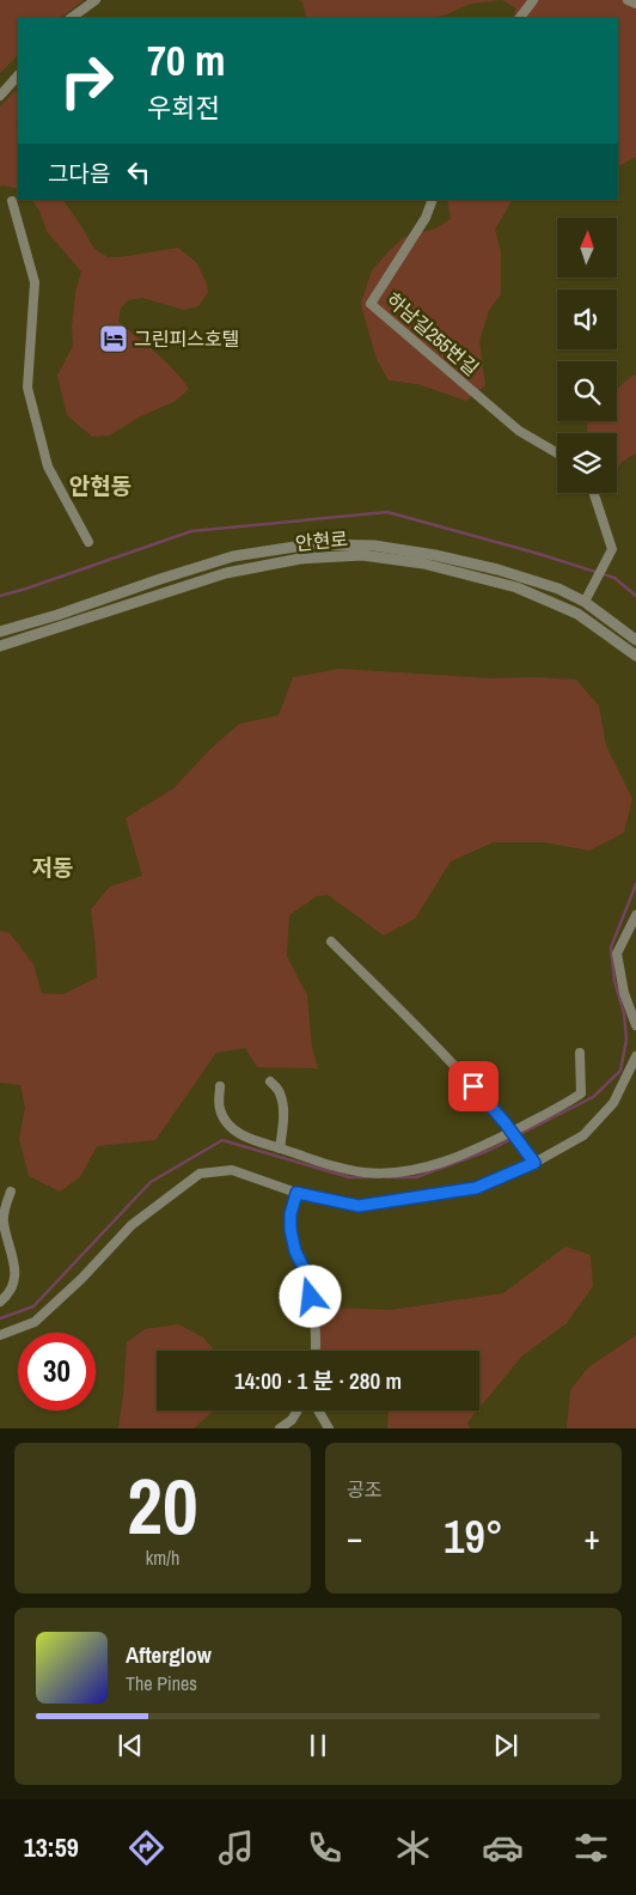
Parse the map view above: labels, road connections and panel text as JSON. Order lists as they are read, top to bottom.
{
  "streets": {
    "street": ["하남길255번길", "안현로"]
  },
  "districts": ["안현동", "저동"],
  "places": {
    "hotel": ["그린피스호텔"]
  },
  "north": "top",
  "page": {
    "turn": ["70 m", "우회전"],
    "then": "그다음",
    "limit": "30",
    "trip": "14:00 · 1 분 · 280 m",
    "tile": [
      ["20", "km/h"],
      "공조"
    ],
    "heat": ["−", "19°", "+"],
    "song": ["Afterglow", "The Pines"],
    "tabs": "13:59"
  }
}
